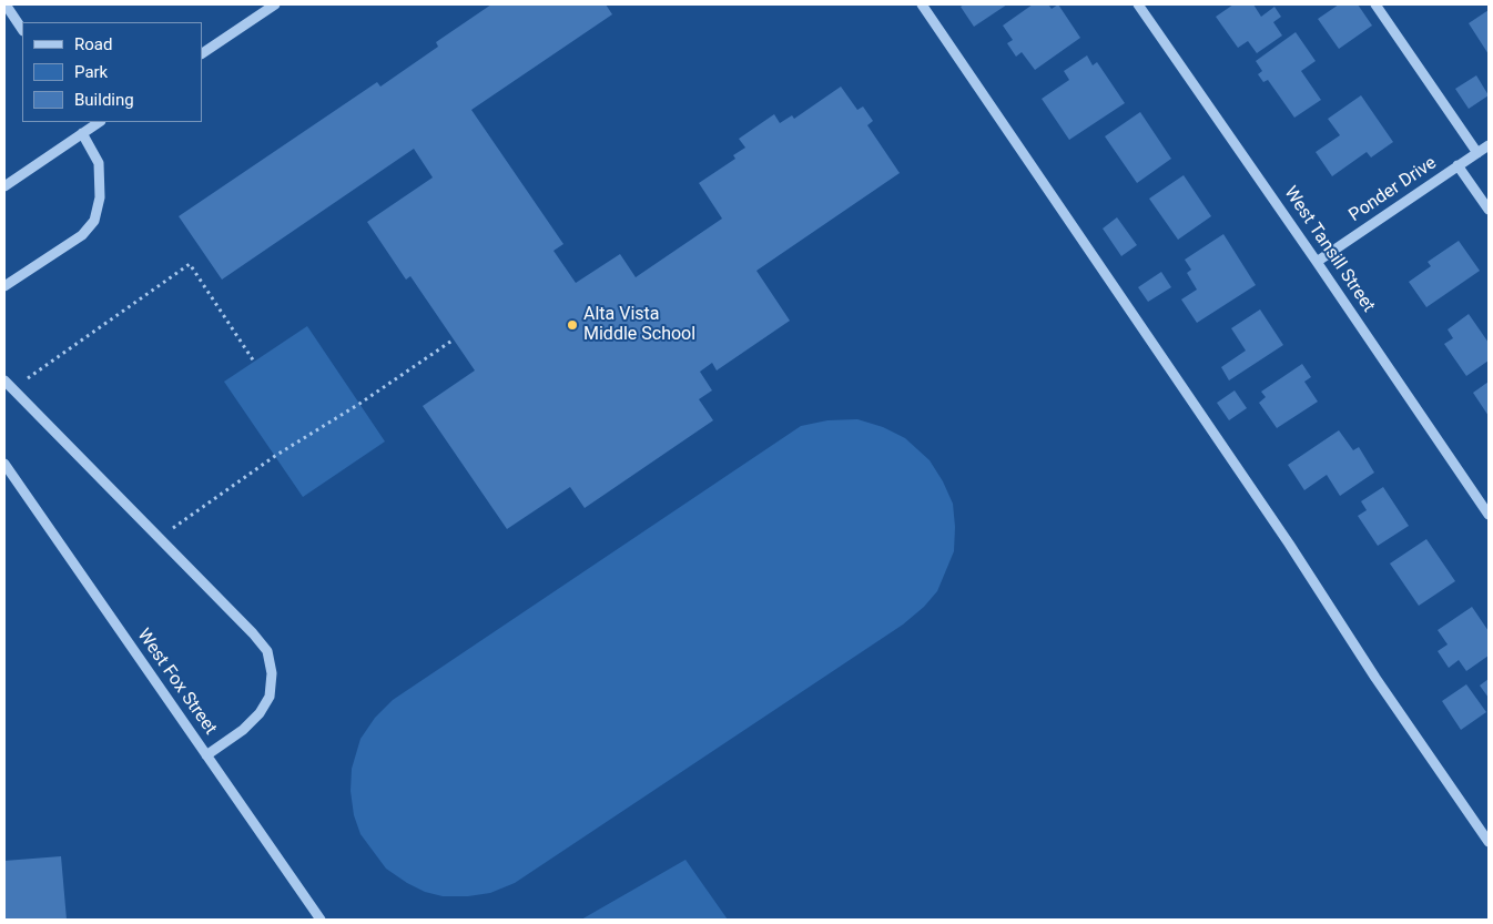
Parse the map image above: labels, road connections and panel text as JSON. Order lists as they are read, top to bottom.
{
  "streets": {
    "street": ["Ponder Drive", "West Tansill Street", "West Fox Street"]
  },
  "crossings": [
    ["Ponder Drive", "West Tansill Street"]
  ],
  "places": ["Alta Vista Middle School"],
  "legend": ["Road", "Park", "Building"]
}
